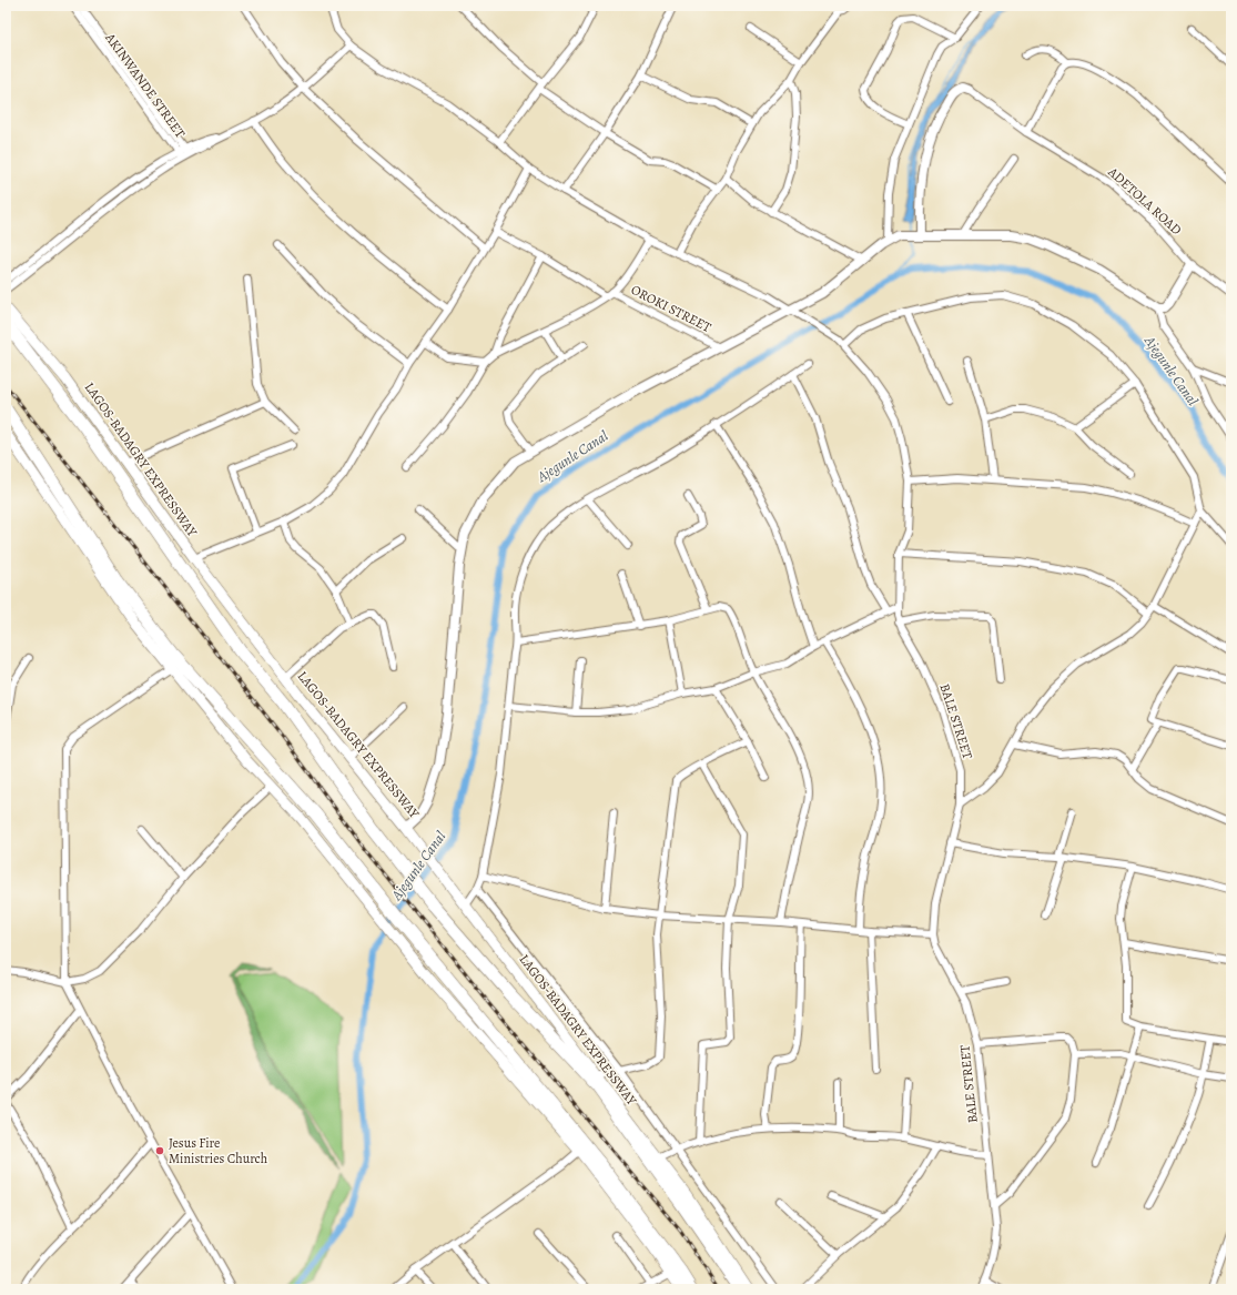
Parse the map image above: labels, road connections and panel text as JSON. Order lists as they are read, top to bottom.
{
  "streets": {
    "highway": ["LAGOS-BADAGRY EXPRESSWAY"],
    "street": [
      "AKINWANDE STREET",
      "ADETOLA ROAD",
      "OROKI STREET",
      "BALE STREET"
    ]
  },
  "water": ["Ajegunle Canal"],
  "places": ["Jesus Fire Ministries Church"]
}
